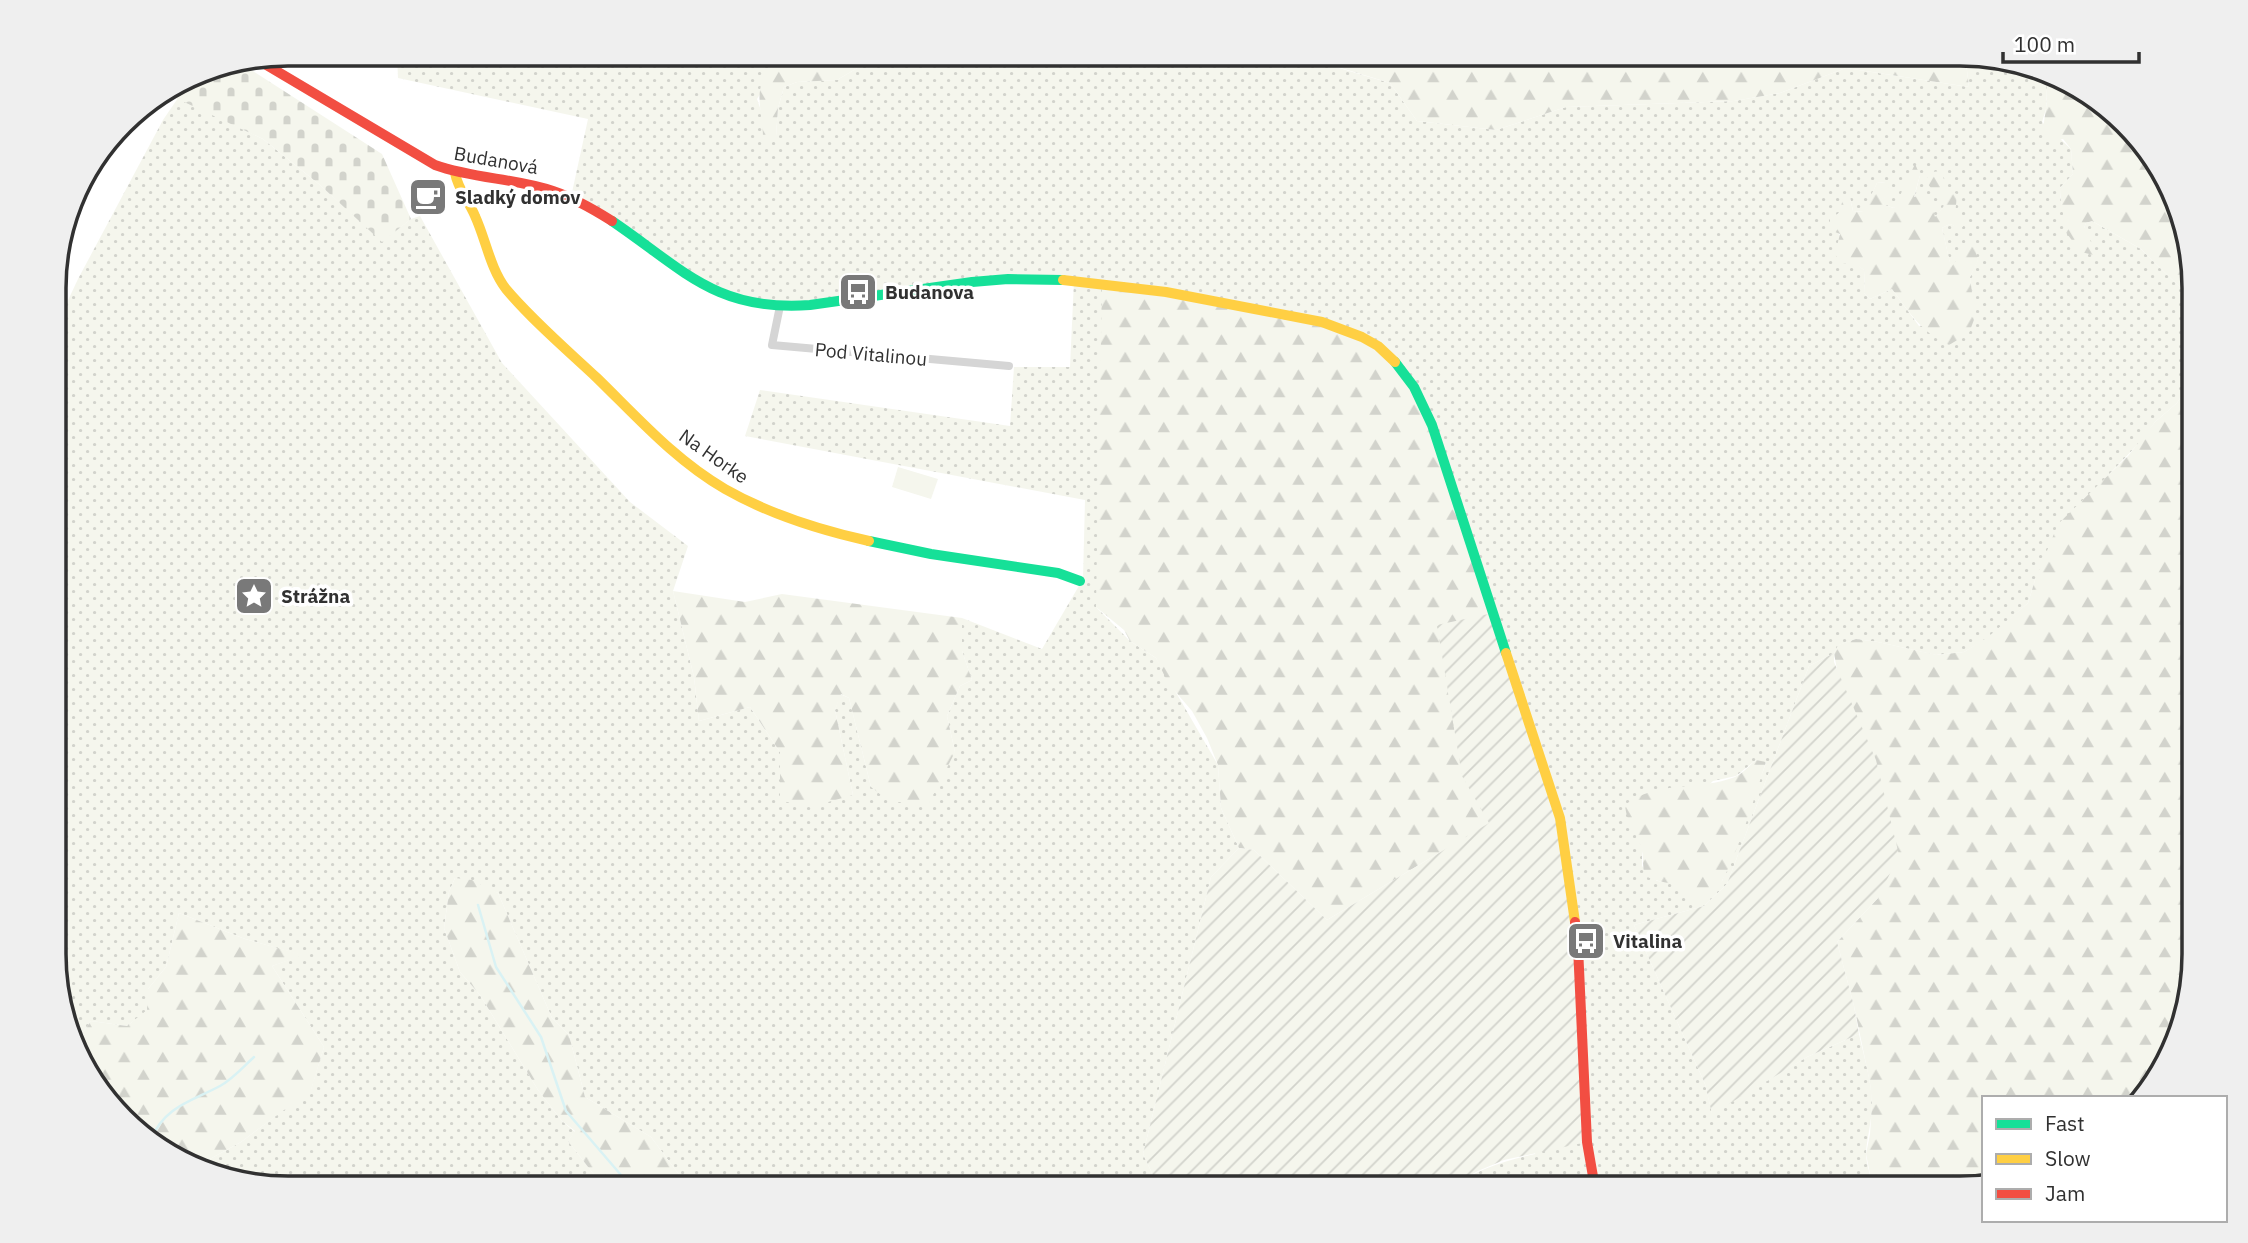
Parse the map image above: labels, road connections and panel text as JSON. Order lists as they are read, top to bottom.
{
  "streets": {
    "street": ["Budanová", "Pod Vitalinou", "Na Horke"]
  },
  "crossings": [
    ["Budanová", "Pod Vitalinou"],
    ["Budanová", "Na Horke"]
  ],
  "places": {
    "cafe": ["Sladký domov"],
    "bus stop": ["Budanova", "Vitalina"],
    "place": ["Strážna"]
  },
  "legend": ["Fast", "Slow", "Jam"],
  "scale_bar": "100 m"
}
